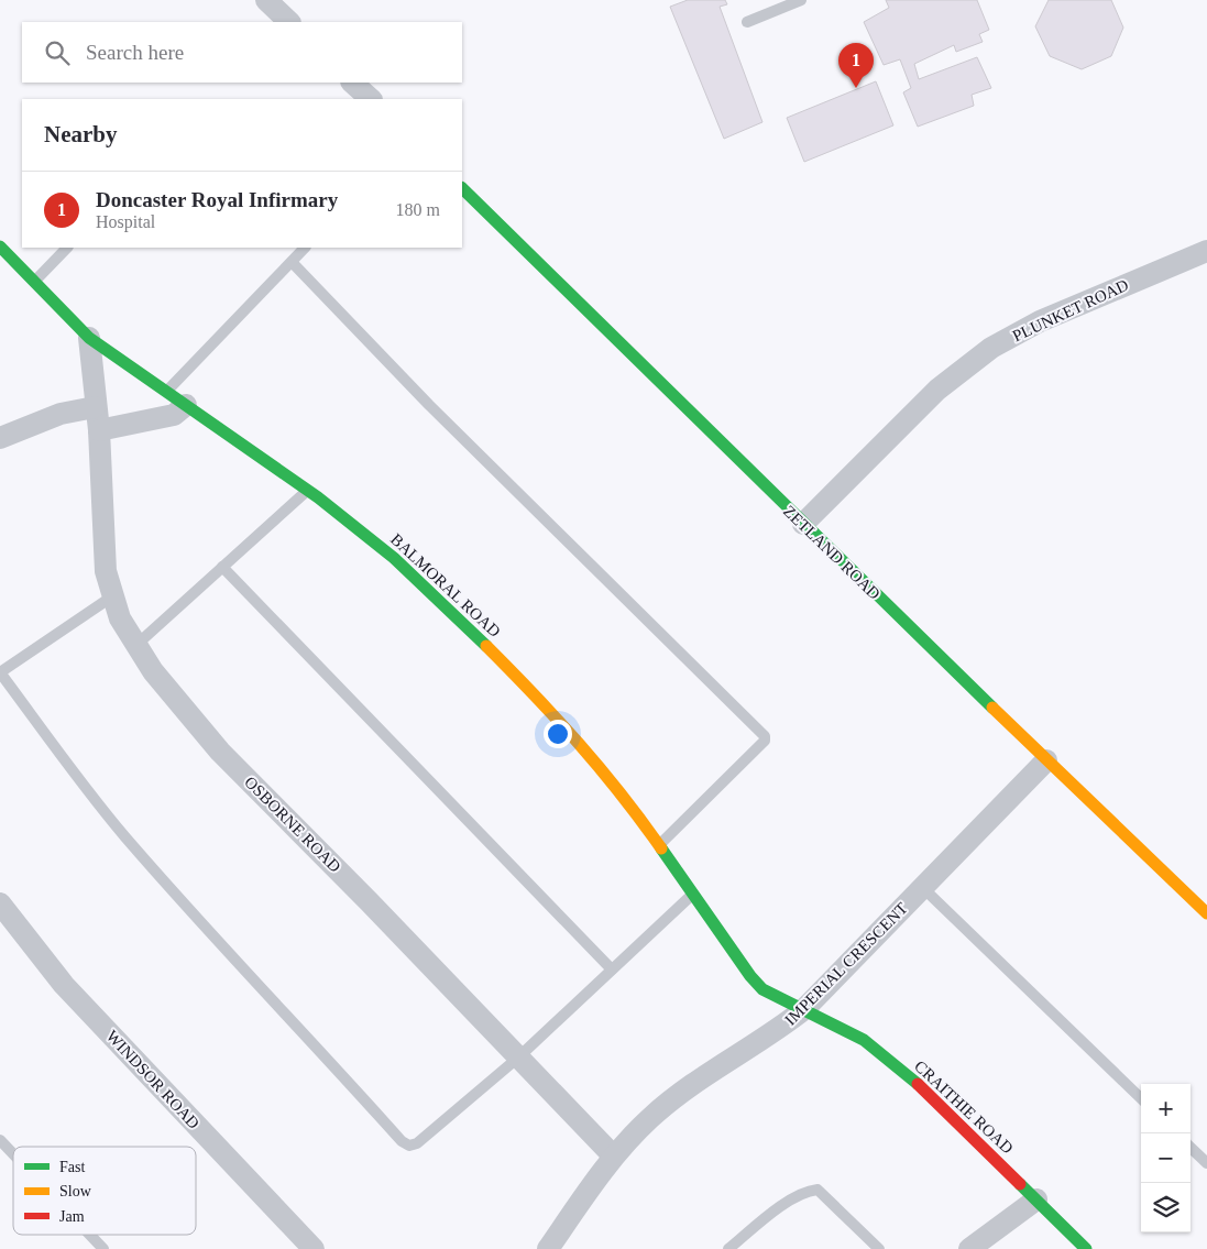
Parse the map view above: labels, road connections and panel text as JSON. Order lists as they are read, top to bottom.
{
  "streets": {
    "street": [
      "PLUNKET ROAD",
      "ZETLAND ROAD",
      "BALMORAL ROAD",
      "OSBORNE ROAD",
      "IMPERIAL CRESCENT",
      "WINDSOR ROAD",
      "CRAITHIE ROAD"
    ]
  },
  "crossings": [
    ["PLUNKET ROAD", "ZETLAND ROAD"],
    ["ZETLAND ROAD", "IMPERIAL CRESCENT"],
    ["BALMORAL ROAD", "OSBORNE ROAD"],
    ["BALMORAL ROAD", "IMPERIAL CRESCENT"],
    ["BALMORAL ROAD", "CRAITHIE ROAD"],
    ["OSBORNE ROAD", "IMPERIAL CRESCENT"],
    ["IMPERIAL CRESCENT", "CRAITHIE ROAD"]
  ],
  "legend": ["Fast", "Slow", "Jam"],
  "page": {
    "search": "Search here",
    "pins": "1",
    "heading": "Nearby",
    "list": [
      {
        "mark": "1",
        "name": "Doncaster Royal Infirmary",
        "note": "Hospital",
        "value": "180 m"
      }
    ],
    "map_buttons": ["+", "−"]
  }
}
